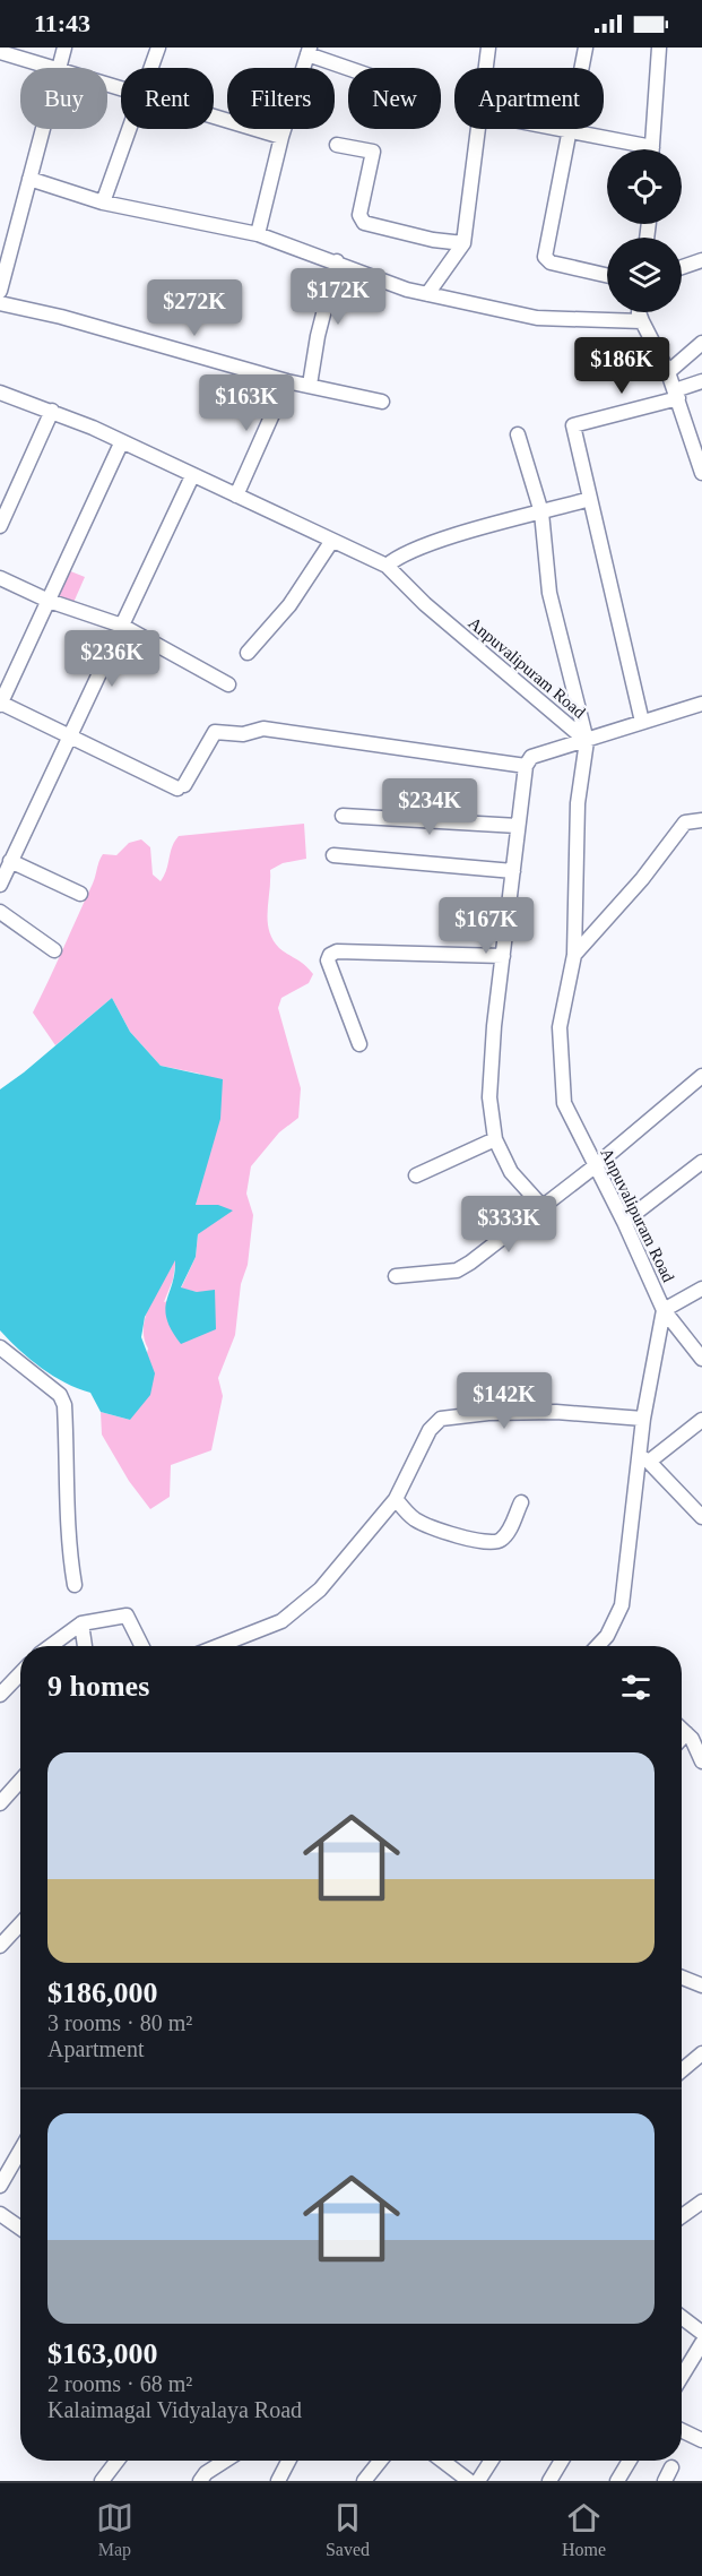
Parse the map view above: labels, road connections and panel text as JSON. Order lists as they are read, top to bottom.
{
  "streets": {
    "street": ["Anpuvalipuram Road"]
  },
  "page": {
    "status": "11:43",
    "chip": [
      "Buy",
      "Rent",
      "Filters",
      "New",
      "Apartment"
    ],
    "price": [
      "$172K",
      "$272K",
      "$186K",
      "$163K",
      "$236K",
      "$234K",
      "$167K",
      "$333K",
      "$142K"
    ],
    "heading": "9 homes",
    "list": [
      {
        "name": "$186,000",
        "note": "3 rooms · 80 m² · Apartment"
      },
      {
        "name": "$163,000",
        "note": "2 rooms · 68 m² · Kalaimagal Vidyalaya Road"
      }
    ],
    "tabs": ["Map", "Saved", "Home"]
  }
}
